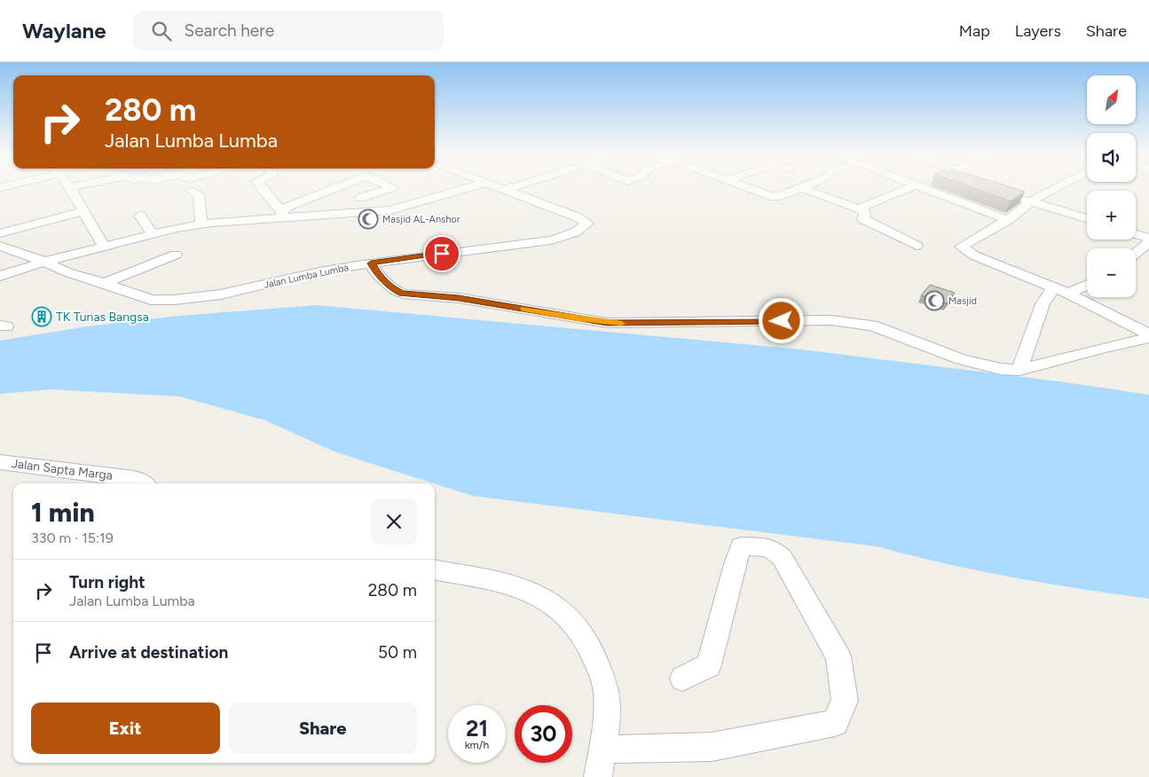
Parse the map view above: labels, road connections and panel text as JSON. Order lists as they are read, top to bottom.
{
  "streets": {
    "street": ["Jalan Lumba Lumba", "Jalan Sapta Marga"]
  },
  "places": {
    "mosque": ["Masjid AL-Anshor", "Masjid"],
    "building": ["TK Tunas Bangsa"]
  },
  "north": "top right",
  "page": {
    "header": "Waylane",
    "search": "Search here",
    "nav": ["Map", "Layers", "Share"],
    "map_buttons": ["+", "−"],
    "turn": ["280 m", "Jalan Lumba Lumba"],
    "heading": ["1 min", "330 m · 15:19"],
    "list": [
      {
        "name": "Turn right",
        "note": "Jalan Lumba Lumba",
        "value": "280 m"
      },
      {
        "name": "Arrive at destination",
        "value": "50 m"
      }
    ],
    "buttons": ["Exit", "Share"],
    "speed": "21 km/h",
    "limit": "30"
  }
}
